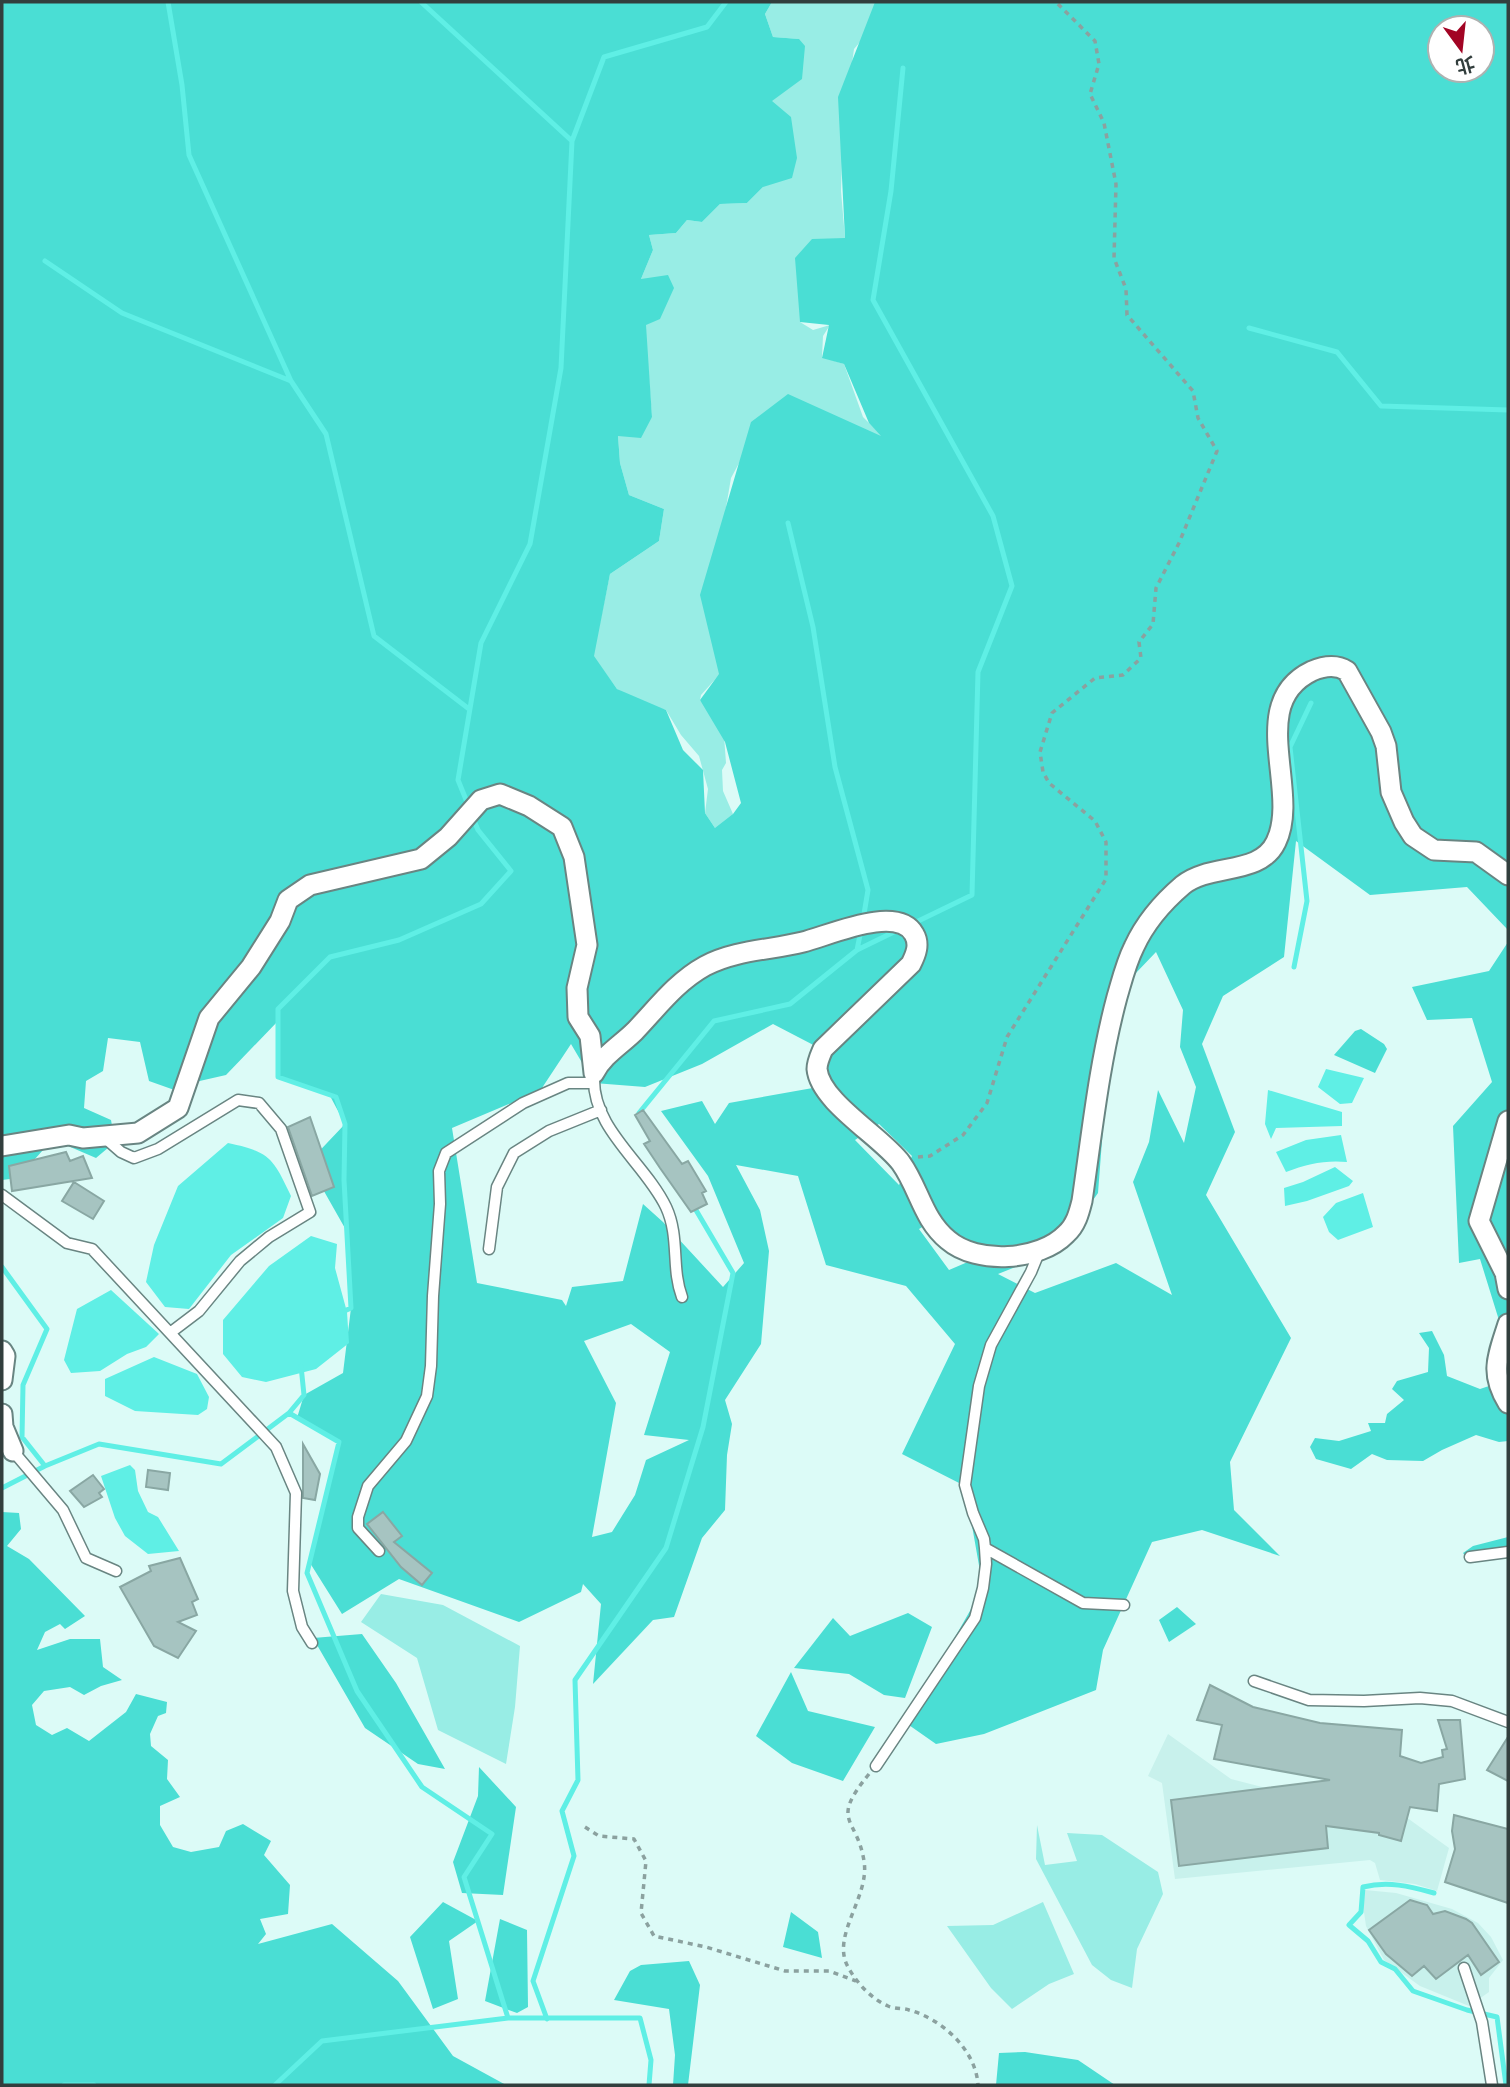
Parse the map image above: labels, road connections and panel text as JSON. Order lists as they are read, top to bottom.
{
  "north": "bottom"
}
